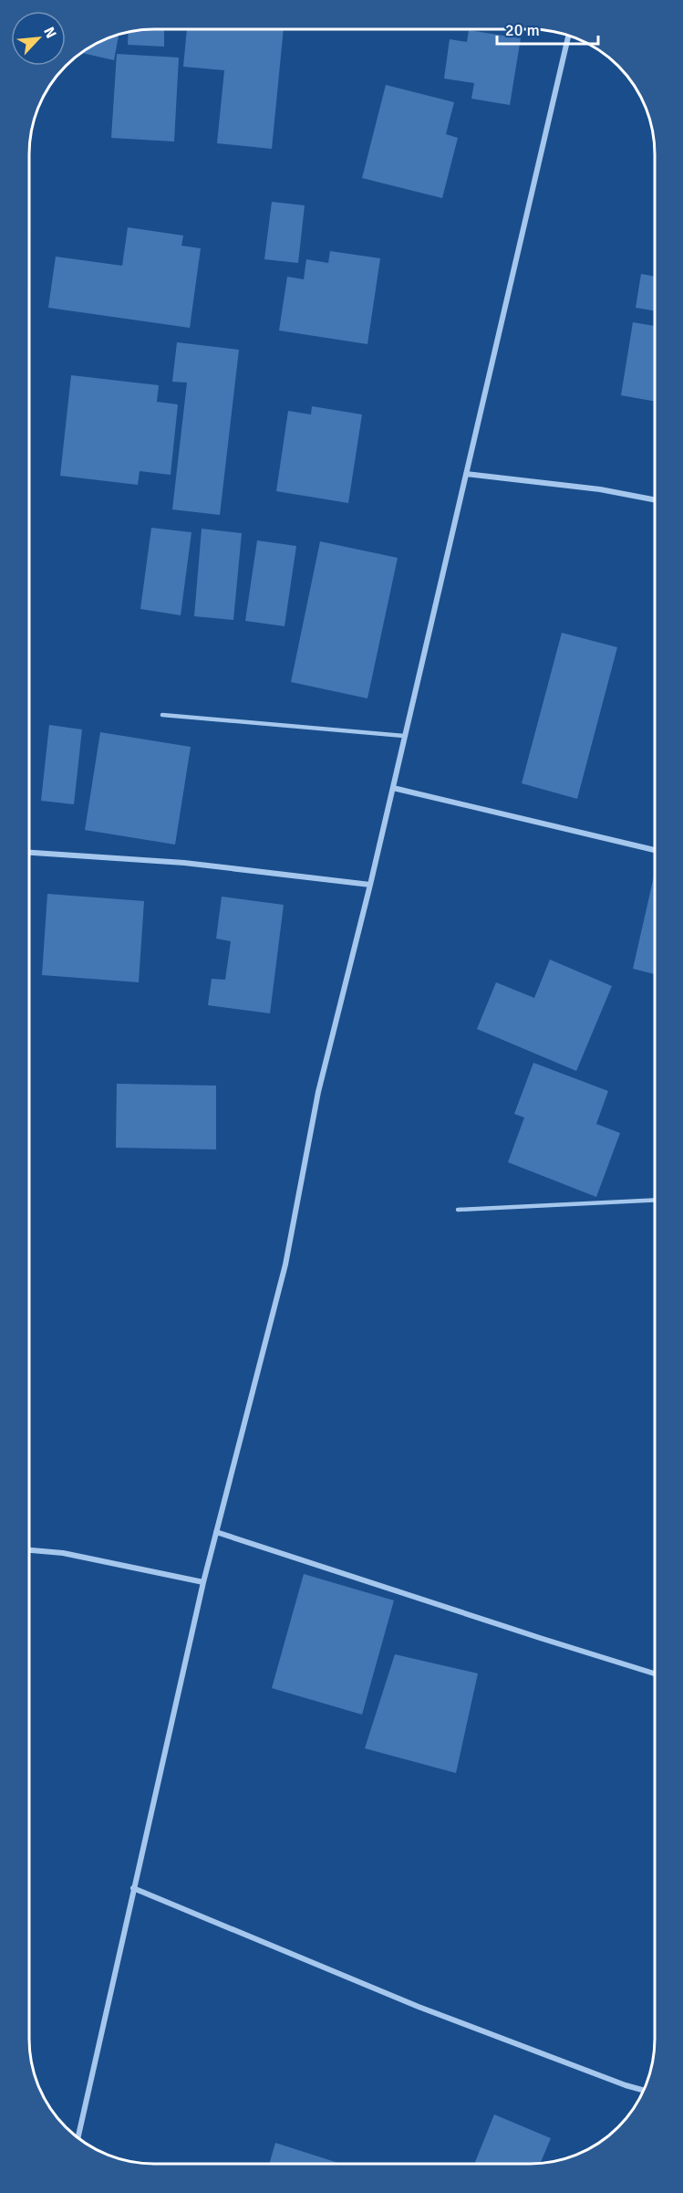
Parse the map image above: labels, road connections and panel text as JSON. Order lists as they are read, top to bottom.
{
  "scale_bar": "20 m",
  "north": "top right"
}
